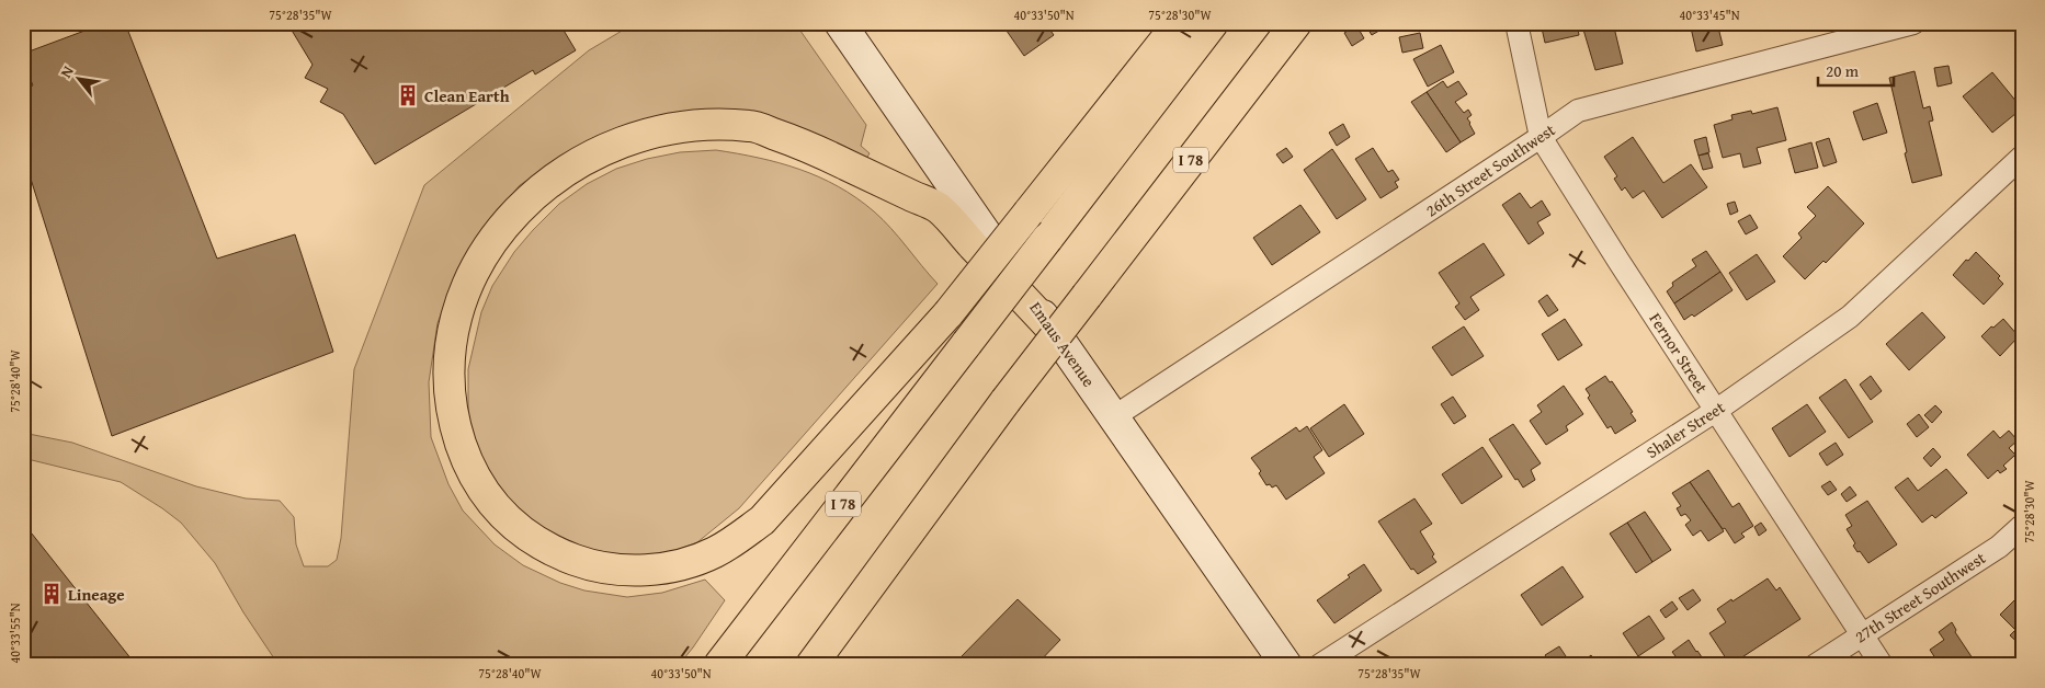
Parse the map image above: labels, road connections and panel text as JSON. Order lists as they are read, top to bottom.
{
  "streets": {
    "highway": ["I 78"],
    "main road": ["Emaus Avenue"],
    "street": [
      "26th Street Southwest",
      "Fernor Street",
      "Shaler Street",
      "27th Street Southwest"
    ]
  },
  "crossings": [
    ["26th Street Southwest", "Emaus Avenue"],
    ["26th Street Southwest", "Fernor Street"],
    ["Fernor Street", "Shaler Street"],
    ["Fernor Street", "27th Street Southwest"]
  ],
  "places": {
    "building": ["Clean Earth", "Lineage"]
  },
  "scale_bar": "20 m",
  "north": "top left",
  "coordinates": [
    "75°28'35\"W",
    "40°33'50\"N",
    "75°28'30\"W",
    "40°33'45\"N",
    "75°28'40\"W",
    "40°33'55\"N"
  ]
}
